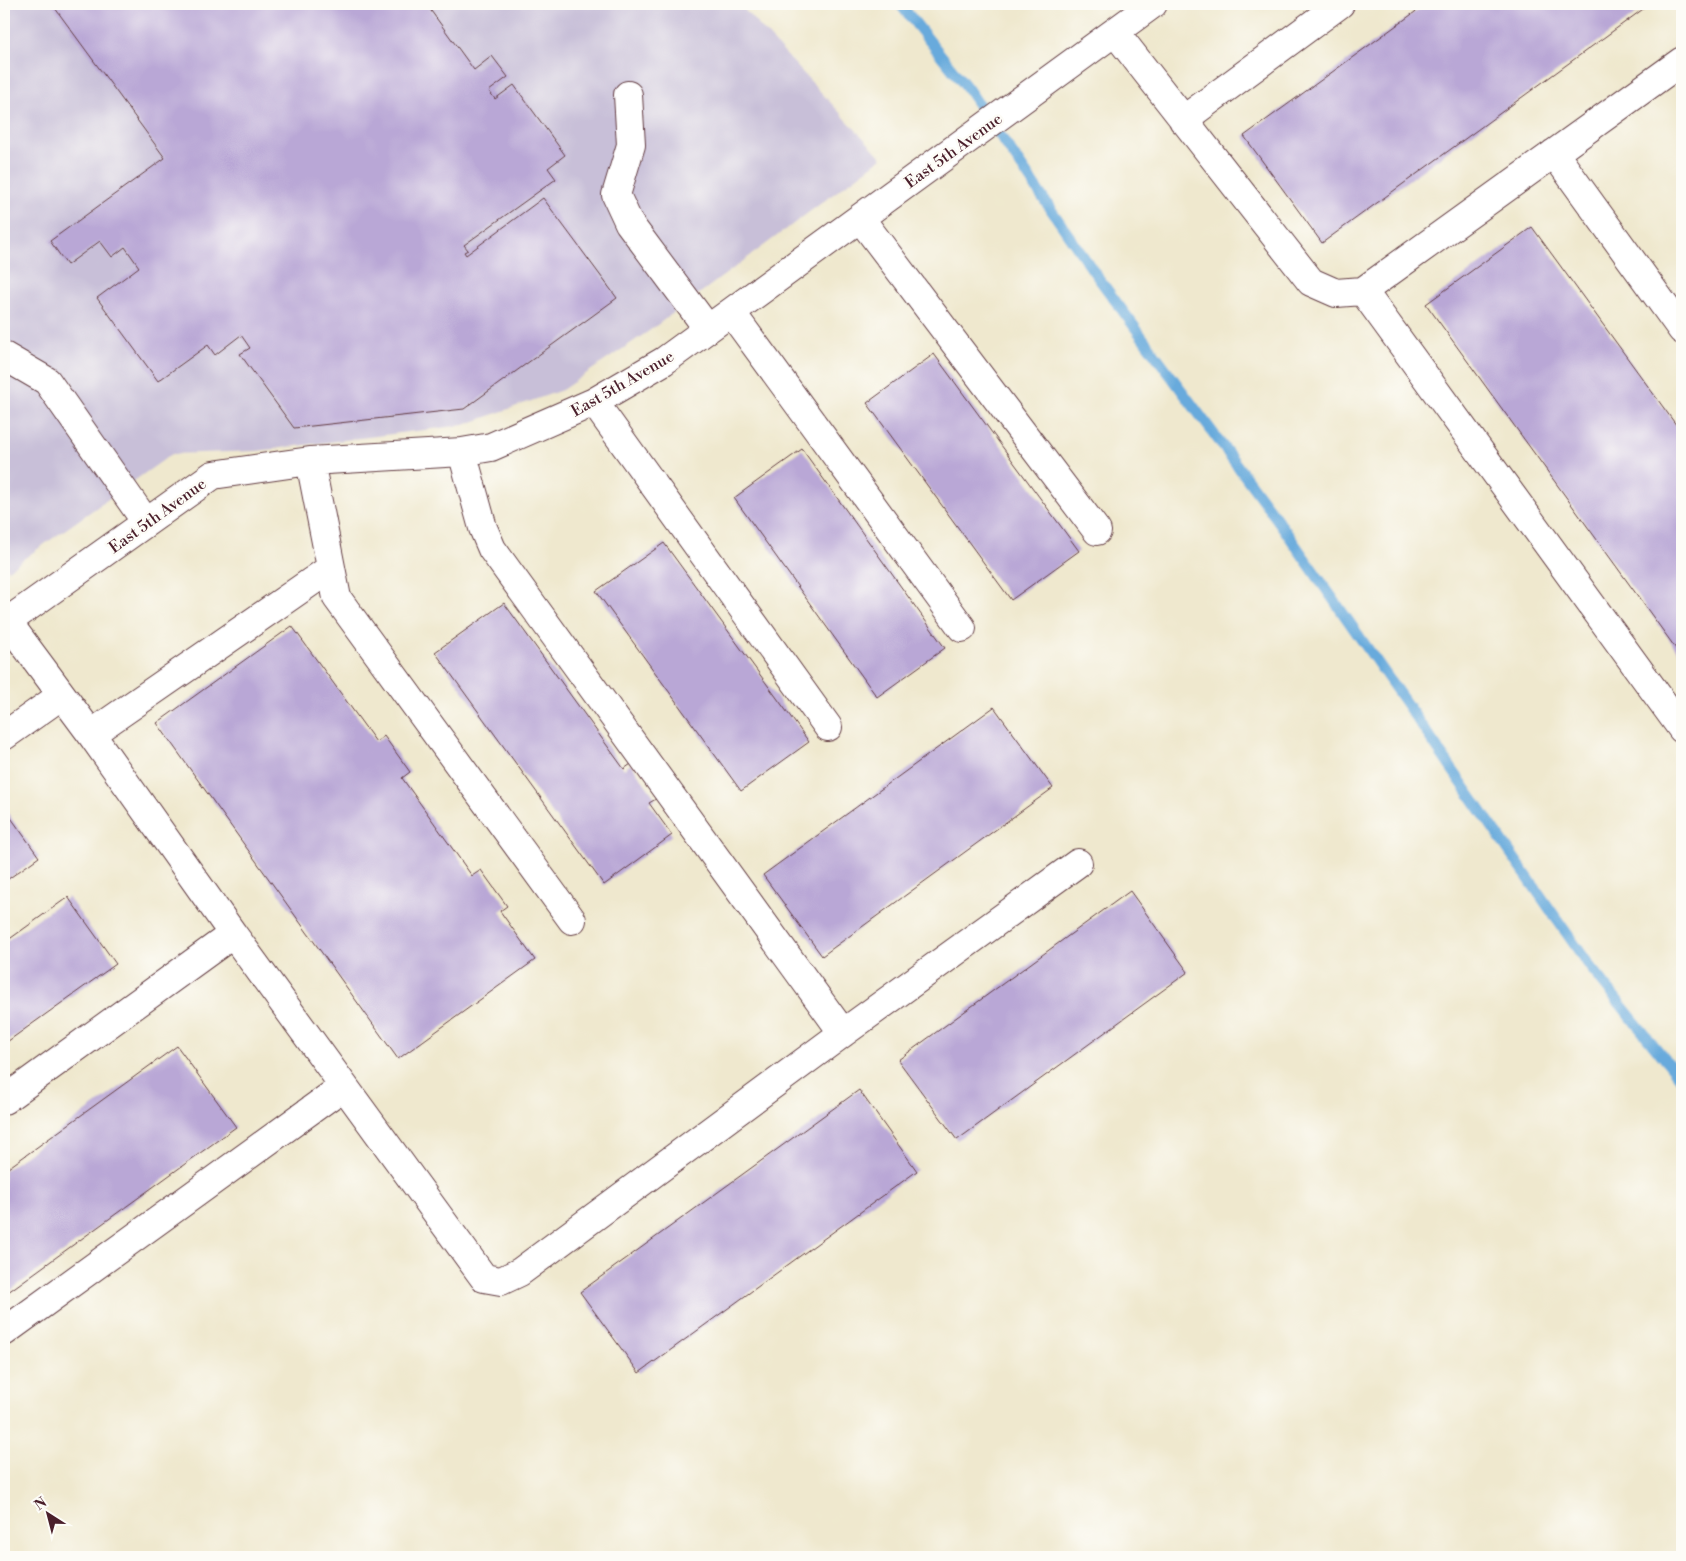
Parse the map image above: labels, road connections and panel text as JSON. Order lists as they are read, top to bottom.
{
  "streets": {
    "street": ["East 5th Avenue"]
  },
  "north": "top left"
}
